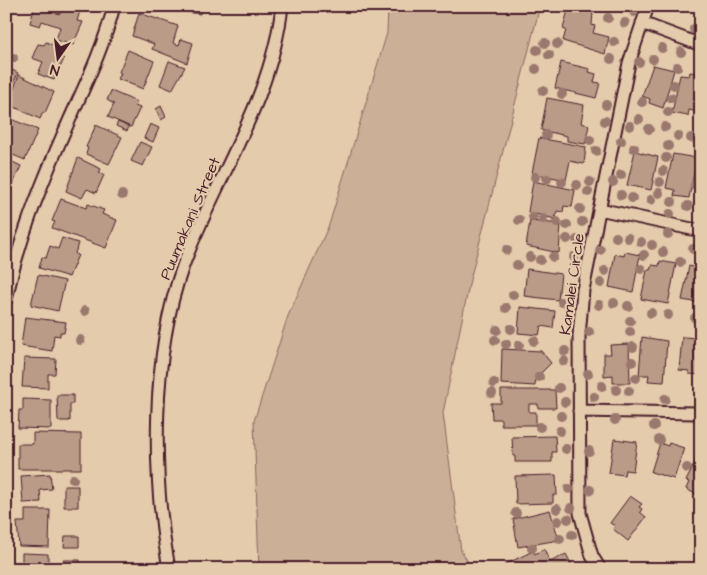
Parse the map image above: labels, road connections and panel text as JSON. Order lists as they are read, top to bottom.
{
  "streets": {
    "street": ["Puumakani Street", "Kamalei Circle"]
  },
  "north": "bottom"
}
